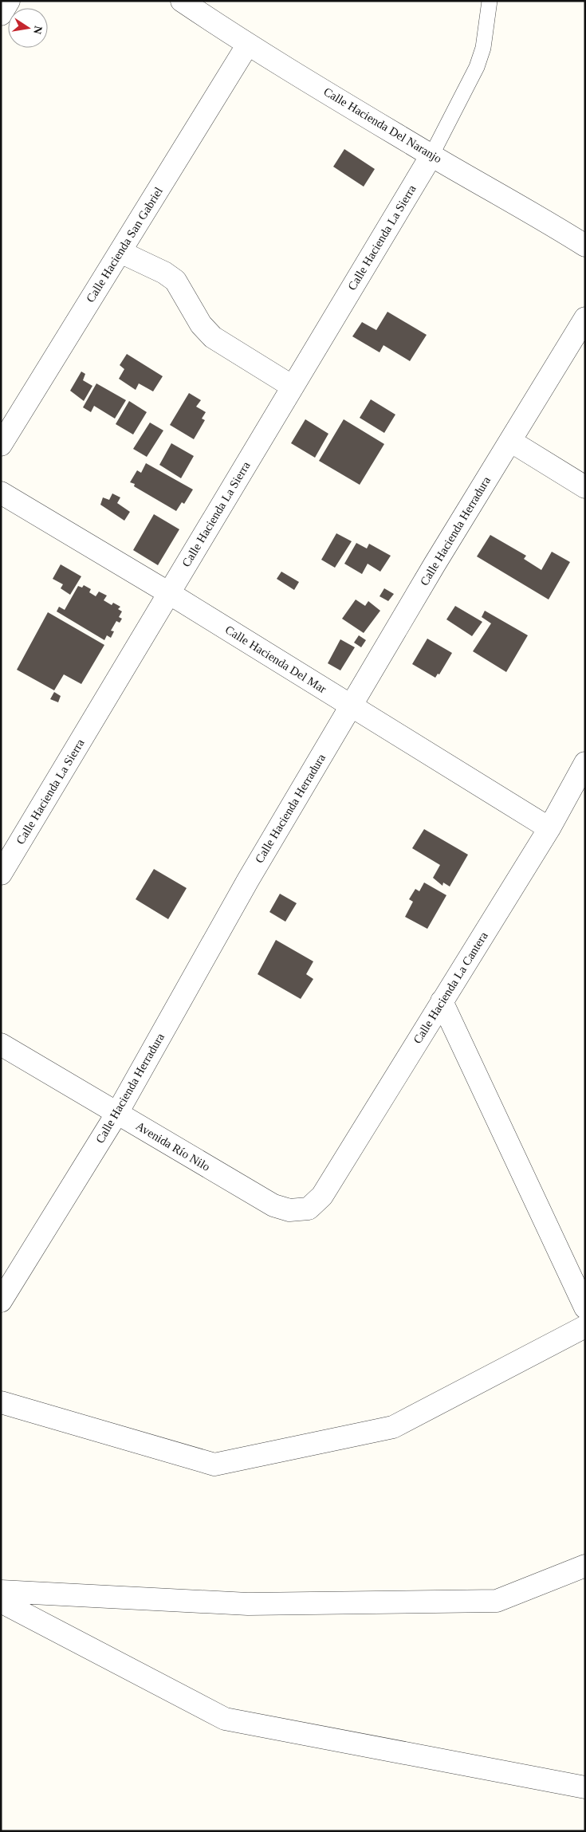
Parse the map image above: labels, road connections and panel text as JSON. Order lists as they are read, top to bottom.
{
  "streets": {
    "street": [
      "Calle Hacienda Del Naranjo",
      "Calle Hacienda La Sierra",
      "Calle Hacienda San Gabriel",
      "Calle Hacienda Herradura",
      "Calle Hacienda Del Mar",
      "Calle Hacienda La Cantera",
      "Avenida Río Nilo"
    ]
  },
  "crossings": [
    ["Calle Hacienda Del Naranjo", "Calle Hacienda La Sierra"],
    ["Calle Hacienda Del Naranjo", "Calle Hacienda San Gabriel"],
    ["Calle Hacienda La Sierra", "Calle Hacienda Del Mar"],
    ["Calle Hacienda Herradura", "Calle Hacienda Del Mar"],
    ["Calle Hacienda Herradura", "Avenida Río Nilo"],
    ["Calle Hacienda Del Mar", "Calle Hacienda La Cantera"],
    ["Calle Hacienda La Cantera", "Avenida Río Nilo"]
  ],
  "north": "right"
}
